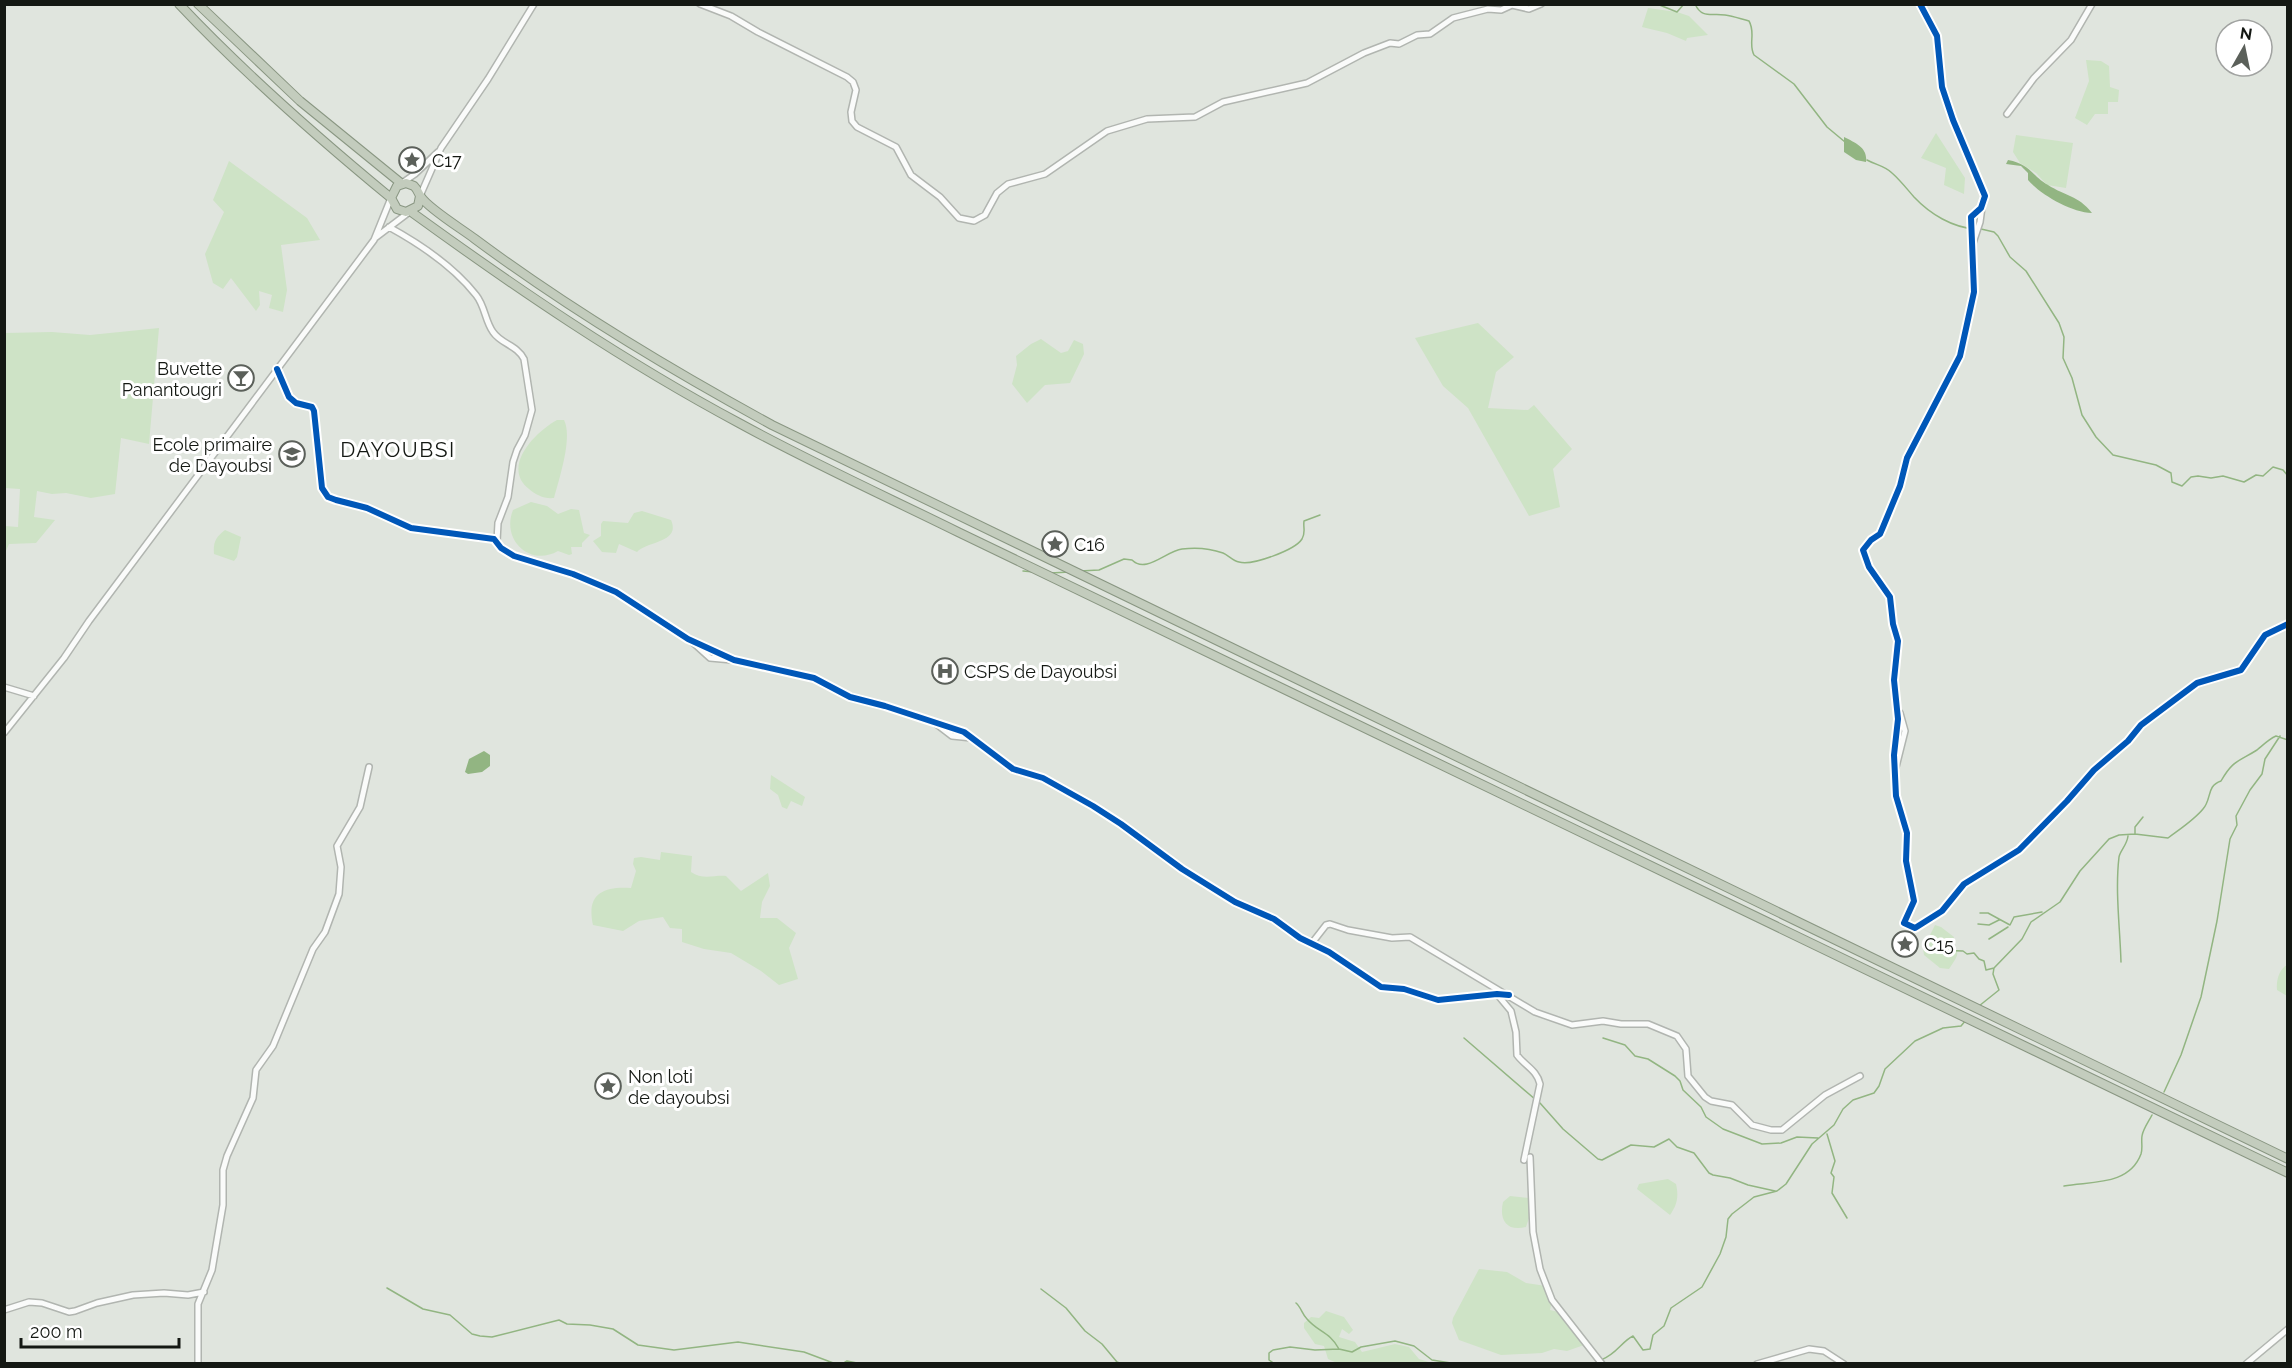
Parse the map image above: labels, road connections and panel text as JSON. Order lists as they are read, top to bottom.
{
  "districts": ["DAYOUBSI"],
  "places": {
    "place": [
      "C17",
      "C16",
      "C15",
      "Non loti de dayoubsi"
    ],
    "bar": ["Buvette Panantougri"],
    "school or university": ["Ecole primaire de Dayoubsi"],
    "hospital": ["CSPS de Dayoubsi"]
  },
  "scale_bar": "200 m",
  "north": "top"
}
